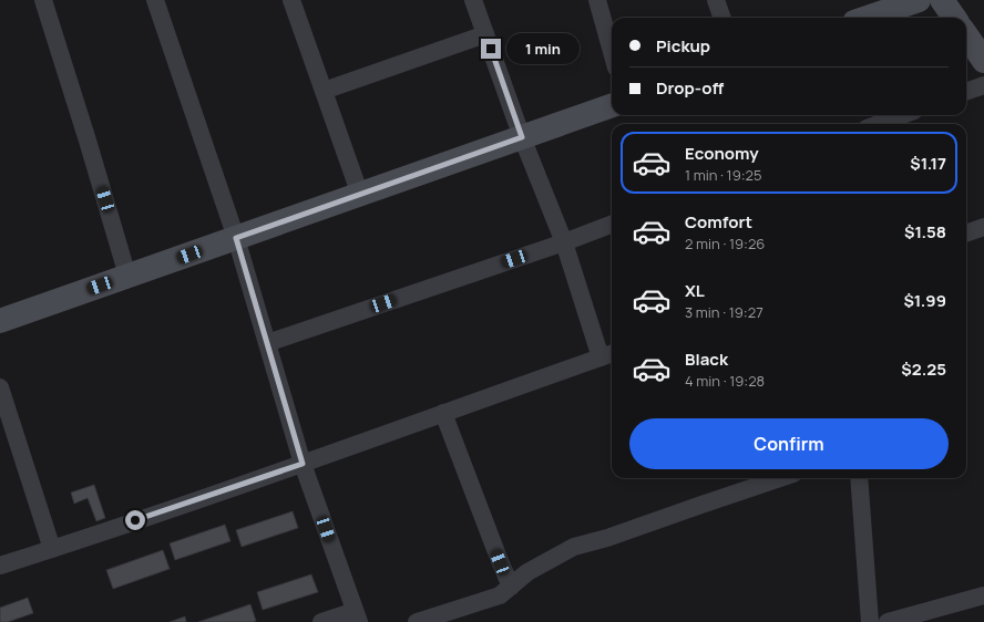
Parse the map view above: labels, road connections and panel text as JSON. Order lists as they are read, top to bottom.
{
  "page": {
    "banner": ["Pickup", "Drop-off"],
    "bubble": "1 min",
    "list": [
      {
        "name": "Economy",
        "note": "1 min · 19:25",
        "value": "$1.17"
      },
      {
        "name": "Comfort",
        "note": "2 min · 19:26",
        "value": "$1.58"
      },
      {
        "name": "XL",
        "note": "3 min · 19:27",
        "value": "$1.99"
      },
      {
        "name": "Black",
        "note": "4 min · 19:28",
        "value": "$2.25"
      }
    ],
    "buttons": "Confirm"
  }
}
